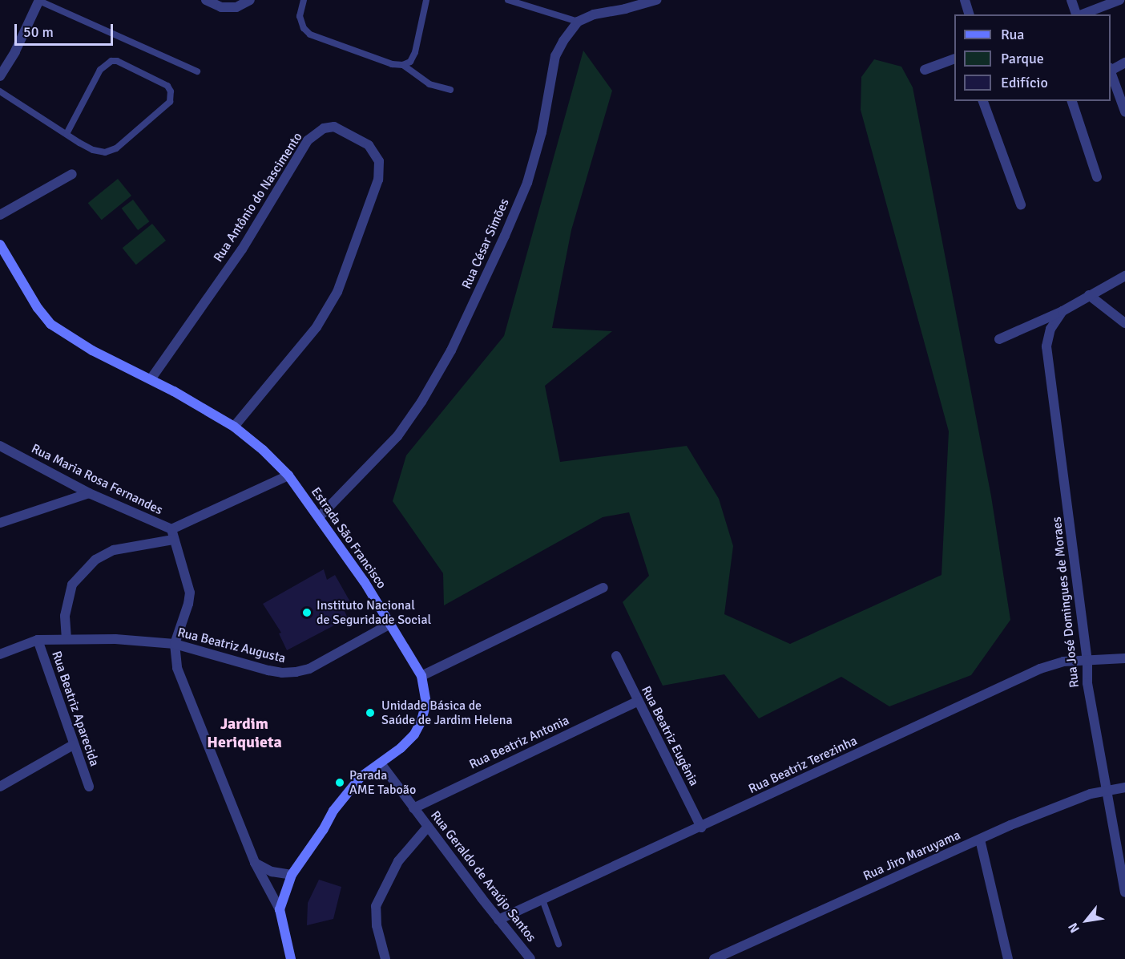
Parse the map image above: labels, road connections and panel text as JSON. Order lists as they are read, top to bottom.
{
  "streets": {
    "main road": ["Estrada São Francisco"],
    "street": [
      "Rua Antônio do Nascimento",
      "Rua César Simões",
      "Rua Maria Rosa Fernandes",
      "Rua José Domingues de Moraes",
      "Rua Beatriz Augusta",
      "Rua Beatriz Aparecida",
      "Rua Beatriz Eugênia",
      "Rua Beatriz Antonia",
      "Rua Beatriz Terezinha",
      "Rua Jiro Maruyama",
      "Rua Geraldo de Araújo Santos"
    ]
  },
  "crossings": [
    ["Rua Antônio do Nascimento", "Estrada São Francisco"],
    ["Rua César Simões", "Estrada São Francisco"],
    ["Rua Maria Rosa Fernandes", "Estrada São Francisco"],
    ["Estrada São Francisco", "Rua Beatriz Augusta"],
    ["Estrada São Francisco", "Rua Geraldo de Araújo Santos"],
    ["Rua José Domingues de Moraes", "Rua Beatriz Terezinha"],
    ["Rua José Domingues de Moraes", "Rua Jiro Maruyama"],
    ["Rua Beatriz Augusta", "Rua Beatriz Aparecida"],
    ["Rua Beatriz Eugênia", "Rua Beatriz Antonia"],
    ["Rua Beatriz Eugênia", "Rua Beatriz Terezinha"],
    ["Rua Beatriz Antonia", "Rua Geraldo de Araújo Santos"],
    ["Rua Beatriz Terezinha", "Rua Geraldo de Araújo Santos"]
  ],
  "districts": ["Jardim Heriquieta"],
  "places": ["Instituto Nacional de Seguridade Social", "Unidade Básica de Saúde de Jardim Helena", "Parada AME Taboão"],
  "legend": ["Rua", "Parque", "Edifício"],
  "scale_bar": "50 m",
  "north": "bottom left"
}
